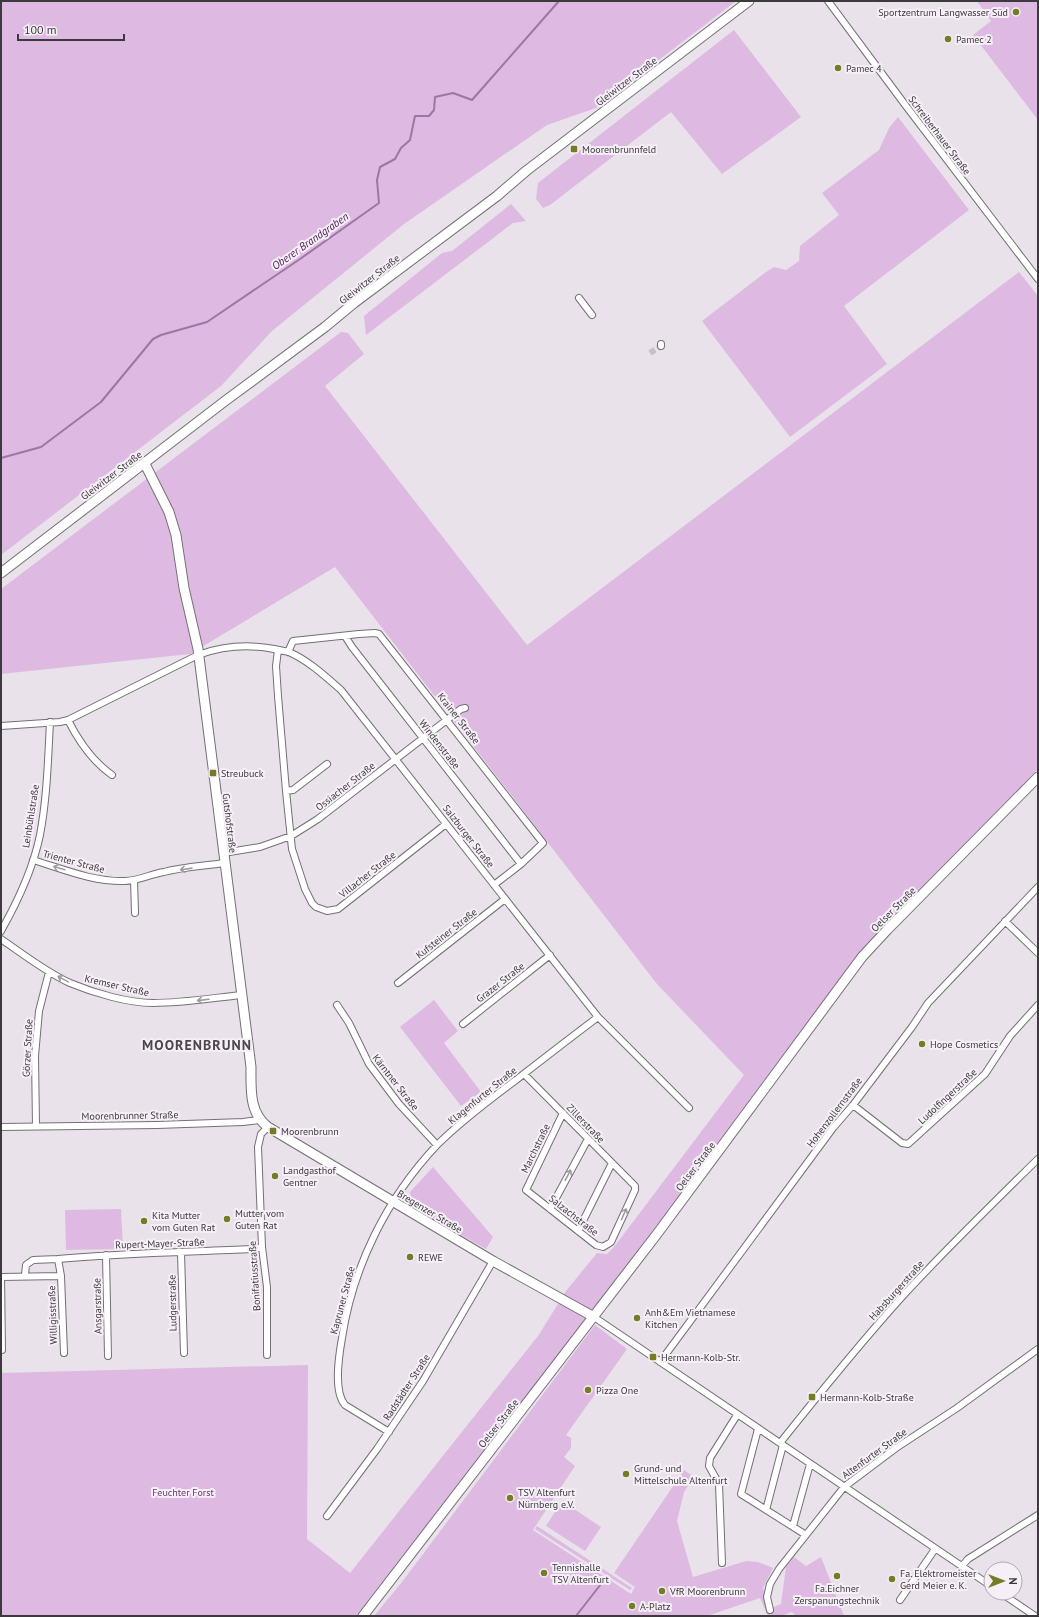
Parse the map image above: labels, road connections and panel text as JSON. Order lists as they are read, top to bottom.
{
  "streets": {
    "main road": [
      "Gleiwitzer Straße",
      "Gutshofstraße",
      "Oelser Straße",
      "Bregenzer Straße"
    ],
    "street": [
      "Schreiberhauer Straße",
      "Krainer Straße",
      "Windenstraße",
      "Ossiacher Straße",
      "Leinbühlstraße",
      "Salzburger Straße",
      "Trienter Straße",
      "Villacher Straße",
      "Kufsteiner Straße",
      "Grazer Straße",
      "Kremser Straße",
      "Görzer Straße",
      "Kärntner Straße",
      "Klagenfurter Straße",
      "Ludolfingerstraße",
      "Hohenzollernstraße",
      "Moorenbrunner Straße",
      "Zillerstraße",
      "Marchstraße",
      "Salzachstraße",
      "Rupert-Mayer-Straße",
      "Bonifatiusstraße",
      "Habsburgerstraße",
      "Kapruner Straße",
      "Ludgerstraße",
      "Ansgarstraße",
      "Willigisstraße",
      "Radstädter Straße",
      "Altenfurter Straße"
    ]
  },
  "crossings": [
    ["Gleiwitzer Straße", "Gutshofstraße"],
    ["Krainer Straße", "Windenstraße"],
    ["Krainer Straße", "Ossiacher Straße"],
    ["Krainer Straße", "Salzburger Straße"],
    ["Windenstraße", "Ossiacher Straße"],
    ["Ossiacher Straße", "Gutshofstraße"],
    ["Ossiacher Straße", "Salzburger Straße"],
    ["Ossiacher Straße", "Villacher Straße"],
    ["Leinbühlstraße", "Trienter Straße"],
    ["Gutshofstraße", "Salzburger Straße"],
    ["Gutshofstraße", "Trienter Straße"],
    ["Gutshofstraße", "Kremser Straße"],
    ["Gutshofstraße", "Moorenbrunner Straße"],
    ["Gutshofstraße", "Bregenzer Straße"],
    ["Salzburger Straße", "Villacher Straße"],
    ["Salzburger Straße", "Kufsteiner Straße"],
    ["Salzburger Straße", "Grazer Straße"],
    ["Salzburger Straße", "Klagenfurter Straße"],
    ["Oelser Straße", "Bregenzer Straße"],
    ["Kremser Straße", "Görzer Straße"],
    ["Görzer Straße", "Moorenbrunner Straße"],
    ["Kärntner Straße", "Klagenfurter Straße"],
    ["Klagenfurter Straße", "Zillerstraße"],
    ["Klagenfurter Straße", "Bregenzer Straße"],
    ["Klagenfurter Straße", "Kapruner Straße"],
    ["Ludolfingerstraße", "Hohenzollernstraße"],
    ["Moorenbrunner Straße", "Bregenzer Straße"],
    ["Zillerstraße", "Marchstraße"],
    ["Zillerstraße", "Salzachstraße"],
    ["Marchstraße", "Salzachstraße"],
    ["Bregenzer Straße", "Bonifatiusstraße"],
    ["Bregenzer Straße", "Kapruner Straße"],
    ["Bregenzer Straße", "Radstädter Straße"],
    ["Rupert-Mayer-Straße", "Bonifatiusstraße"],
    ["Rupert-Mayer-Straße", "Ludgerstraße"],
    ["Rupert-Mayer-Straße", "Ansgarstraße"],
    ["Kapruner Straße", "Radstädter Straße"]
  ],
  "one_way": ["Trienter Straße", "Kremser Straße"],
  "districts": ["MOORENBRUNN"],
  "water": ["Oberer Brandgraben"],
  "parks": ["Feuchter Forst"],
  "places": {
    "other": [
      "Sportzentrum Langwasser Süd",
      "Pamec 2",
      "Pamec 4",
      "Hope Cosmetics",
      "Landgasthof Gentner",
      "Mutter vom Guten Rat",
      "Kita Mutter vom Guten Rat",
      "REWE",
      "Anh&Em Vietnamese Kitchen",
      "Pizza One",
      "Grund- und Mittelschule Altenfurt",
      "TSV Altenfurt Nürnberg e.V.",
      "Tennishalle TSV Altenfurt",
      "Fa.Eichner Zerspanungstechnik",
      "Fa. Elektromeister Gerd Meier e. K.",
      "VfR Moorenbrunn",
      "A-Platz"
    ],
    "transit": [
      "Moorenbrunnfeld",
      "Streubuck",
      "Moorenbrunn",
      "Hermann-Kolb-Str.",
      "Hermann-Kolb-Straße"
    ]
  },
  "scale_bar": "100 m",
  "north": "right"
}
